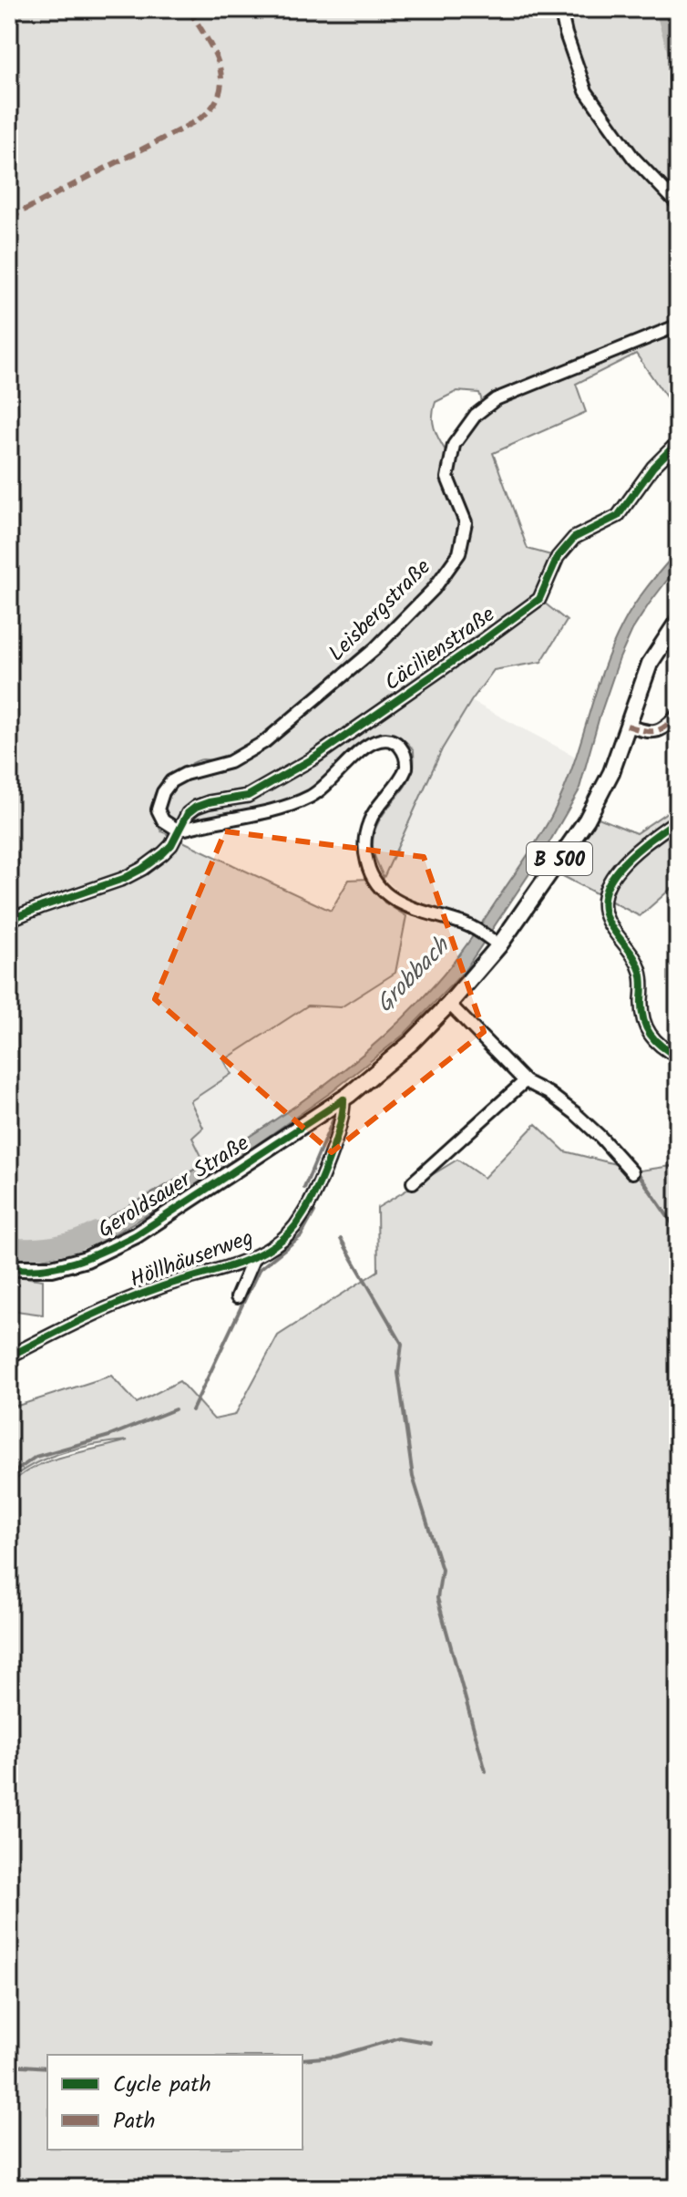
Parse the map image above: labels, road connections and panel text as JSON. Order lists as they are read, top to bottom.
{
  "streets": {
    "main road": ["B 500", "Geroldsauer Straße"],
    "street": ["Leisbergstraße", "Cäcilienstraße", "Höllhäuserweg"]
  },
  "crossings": [
    ["Leisbergstraße", "Cäcilienstraße"],
    ["Geroldsauer Straße", "Höllhäuserweg"]
  ],
  "water": ["Grobbach"],
  "legend": ["Cycle path", "Path"]
}
